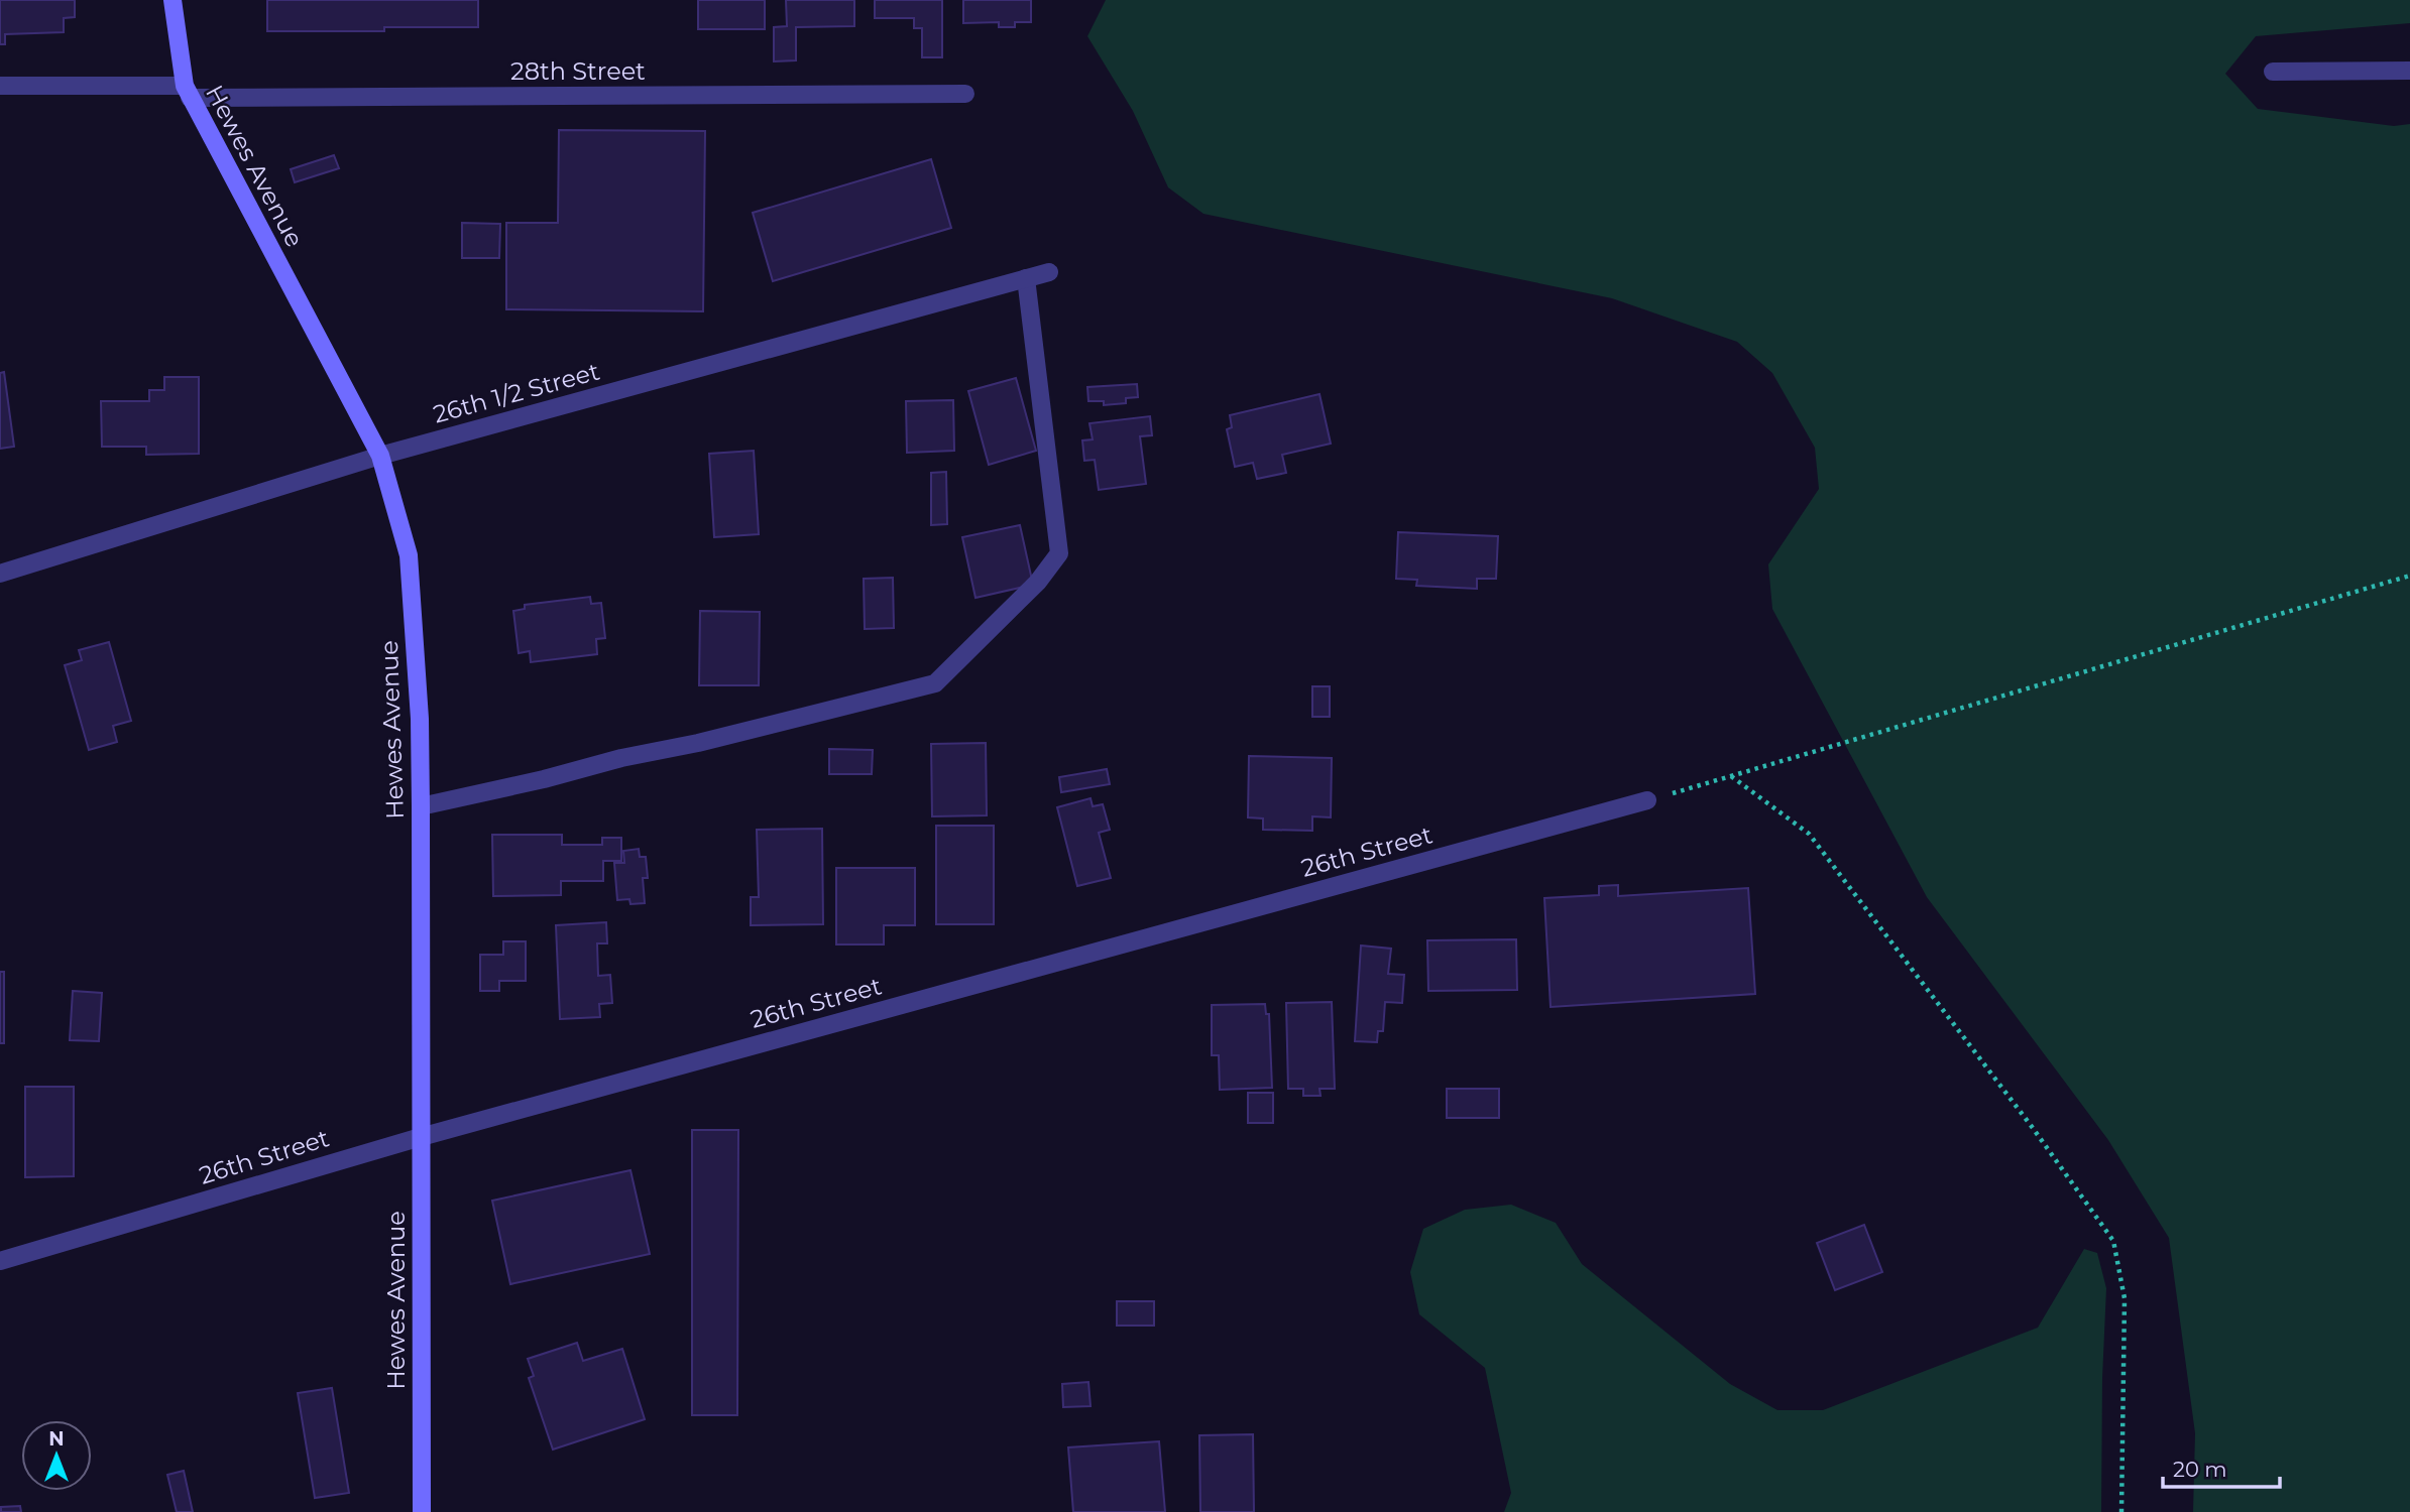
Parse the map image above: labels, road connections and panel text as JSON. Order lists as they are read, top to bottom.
{
  "streets": {
    "main road": ["Hewes Avenue"],
    "street": ["28th Street", "26th 1/2 Street", "26th Street"]
  },
  "crossings": [
    ["28th Street", "Hewes Avenue"],
    ["Hewes Avenue", "26th 1/2 Street"],
    ["Hewes Avenue", "26th Street"]
  ],
  "scale_bar": "20 m",
  "north": "top"
}
